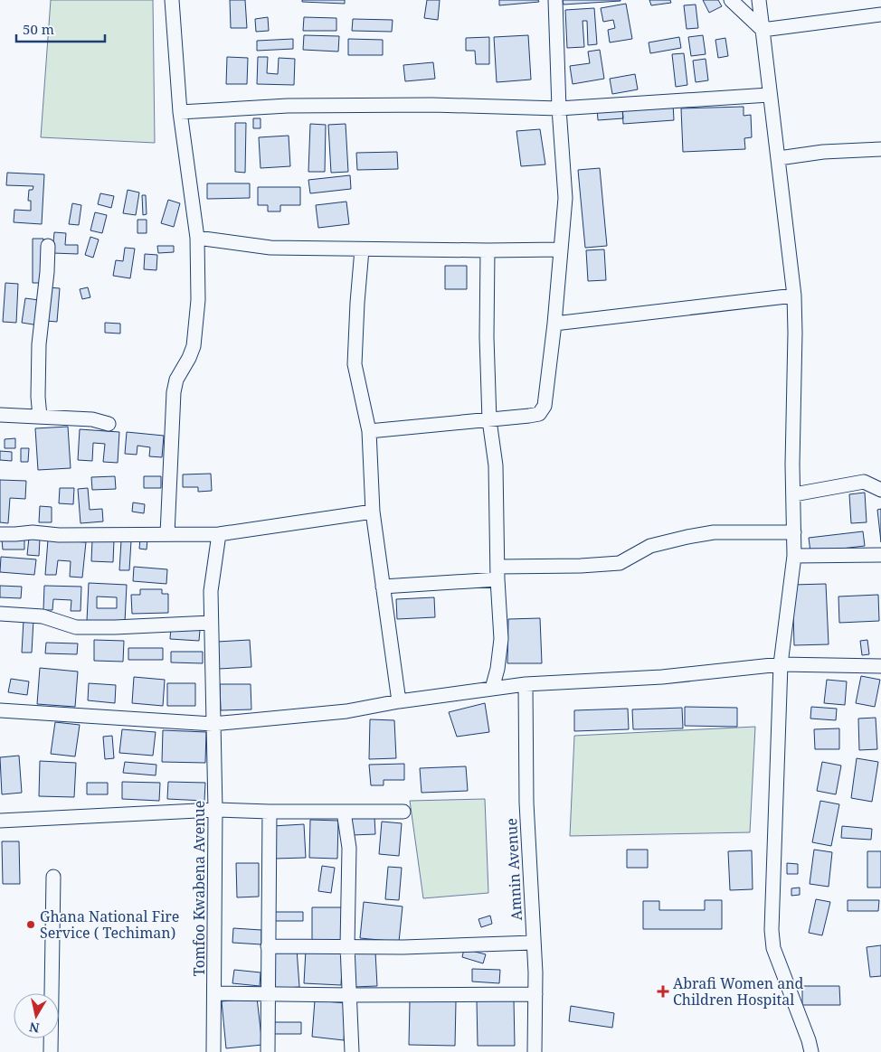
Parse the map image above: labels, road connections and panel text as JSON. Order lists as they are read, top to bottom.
{
  "streets": {
    "street": ["Amnin Avenue", "Tomfoo Kwabena Avenue"]
  },
  "places": {
    "other": ["Ghana National Fire Service ( Techiman)"],
    "health": ["Abrafi Women and Children Hospital"]
  },
  "scale_bar": "50 m",
  "north": "bottom"
}
